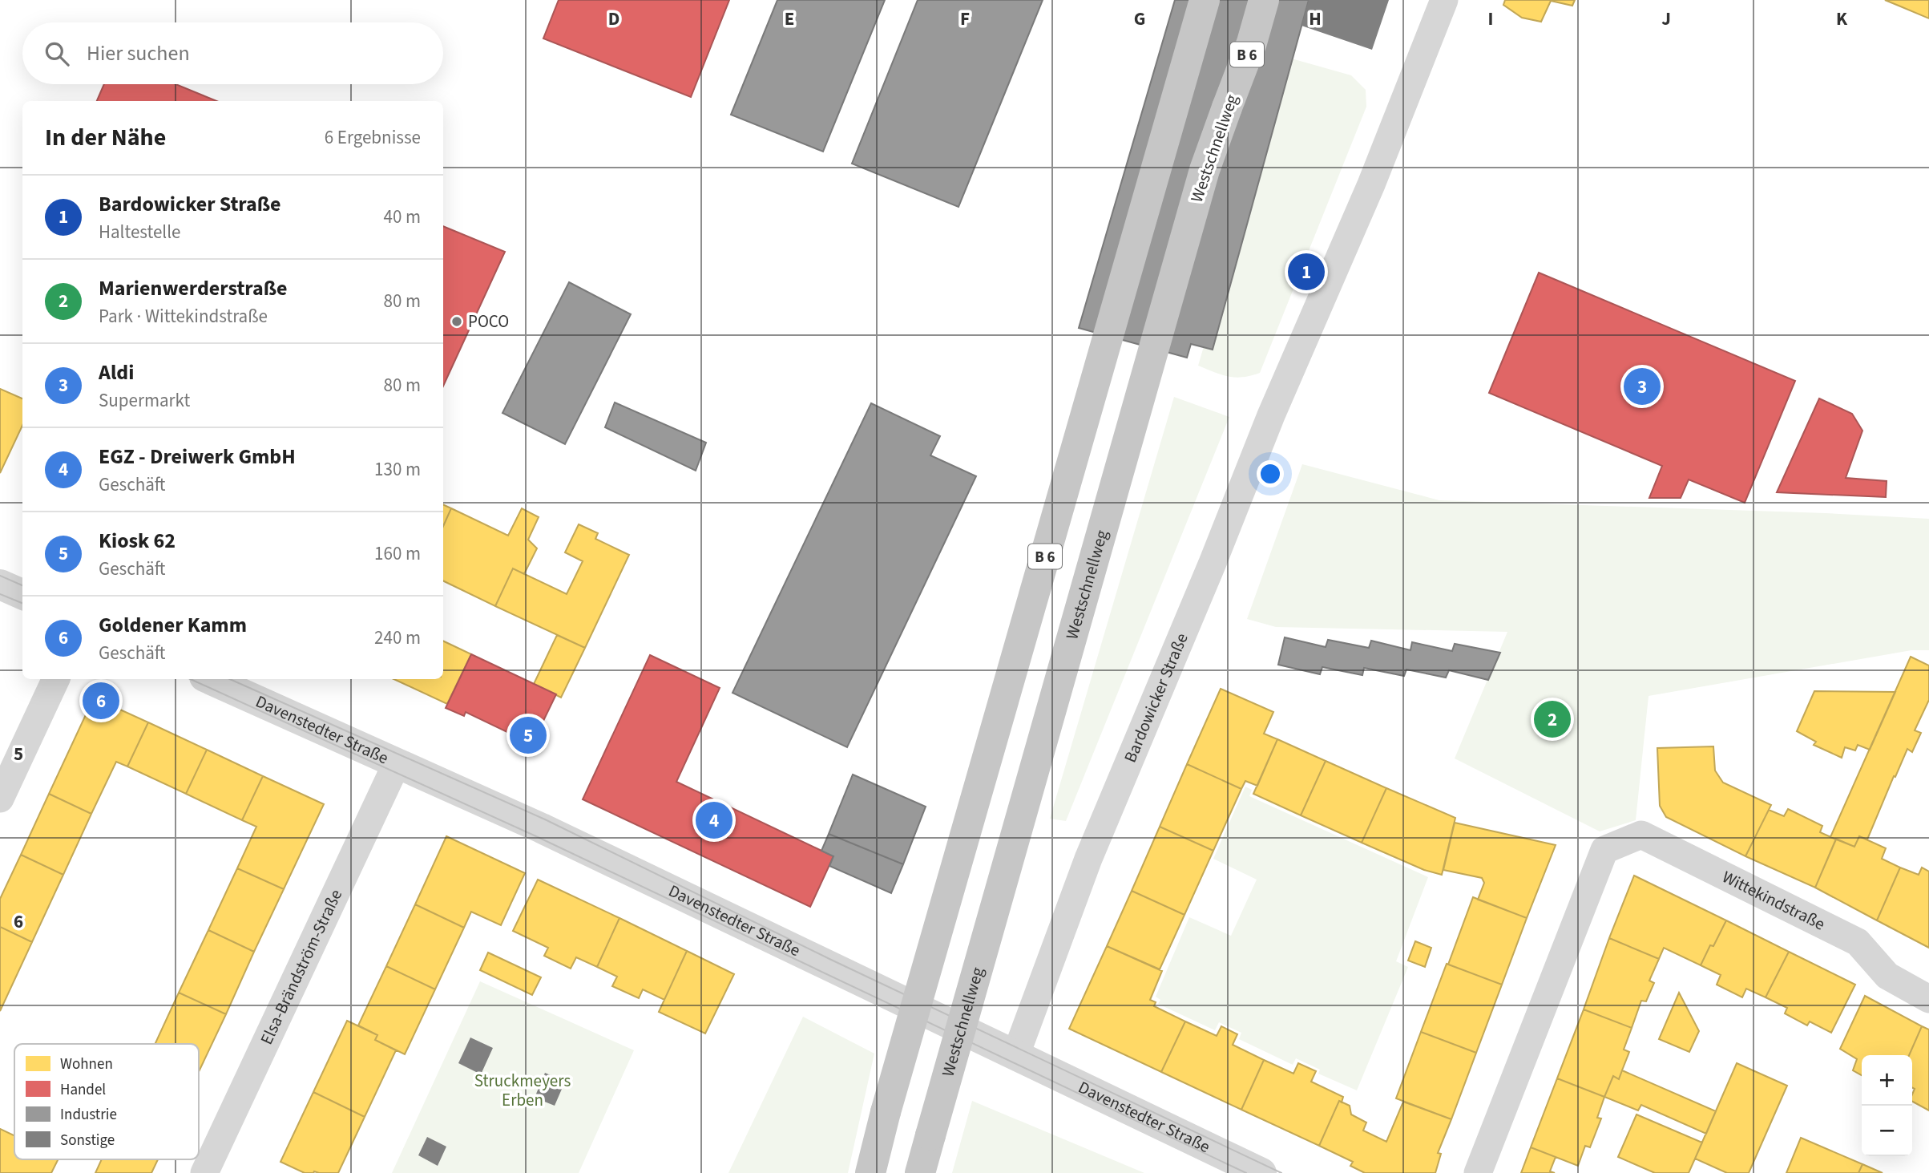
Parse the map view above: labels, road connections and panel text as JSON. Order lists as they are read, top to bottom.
{
  "streets": {
    "highway": ["B 6", "Westschnellweg"],
    "street": [
      "Bardowicker Straße",
      "Davenstedter Straße",
      "Wittekindstraße",
      "Elsa-Brändström-Straße"
    ]
  },
  "crossings": [
    ["Bardowicker Straße", "Davenstedter Straße"],
    ["Davenstedter Straße", "Elsa-Brändström-Straße"]
  ],
  "parks": ["Struckmeyers Erben"],
  "places": ["POCO"],
  "legend": [
    "Wohnen",
    "Handel",
    "Industrie",
    "Sonstige"
  ],
  "page": {
    "search": "Hier suchen",
    "heading": ["In der Nähe", "6 Ergebnisse"],
    "list": [
      {
        "mark": "1",
        "name": "Bardowicker Straße",
        "note": "Haltestelle",
        "value": "40 m"
      },
      {
        "mark": "2",
        "name": "Marienwerderstraße",
        "note": "Park · Wittekindstraße",
        "value": "80 m"
      },
      {
        "mark": "3",
        "name": "Aldi",
        "note": "Supermarkt",
        "value": "80 m"
      },
      {
        "mark": "4",
        "name": "EGZ - Dreiwerk GmbH",
        "note": "Geschäft",
        "value": "130 m"
      },
      {
        "mark": "5",
        "name": "Kiosk 62",
        "note": "Geschäft",
        "value": "160 m"
      },
      {
        "mark": "6",
        "name": "Goldener Kamm",
        "note": "Geschäft",
        "value": "240 m"
      }
    ],
    "pins": [
      "1",
      "3",
      "6",
      "2",
      "5",
      "4"
    ],
    "map_buttons": ["+", "−"]
  },
  "grid": {
    "columns": [
      "D",
      "E",
      "F",
      "G",
      "H",
      "I",
      "J",
      "K"
    ],
    "rows": ["5", "6"]
  }
}
